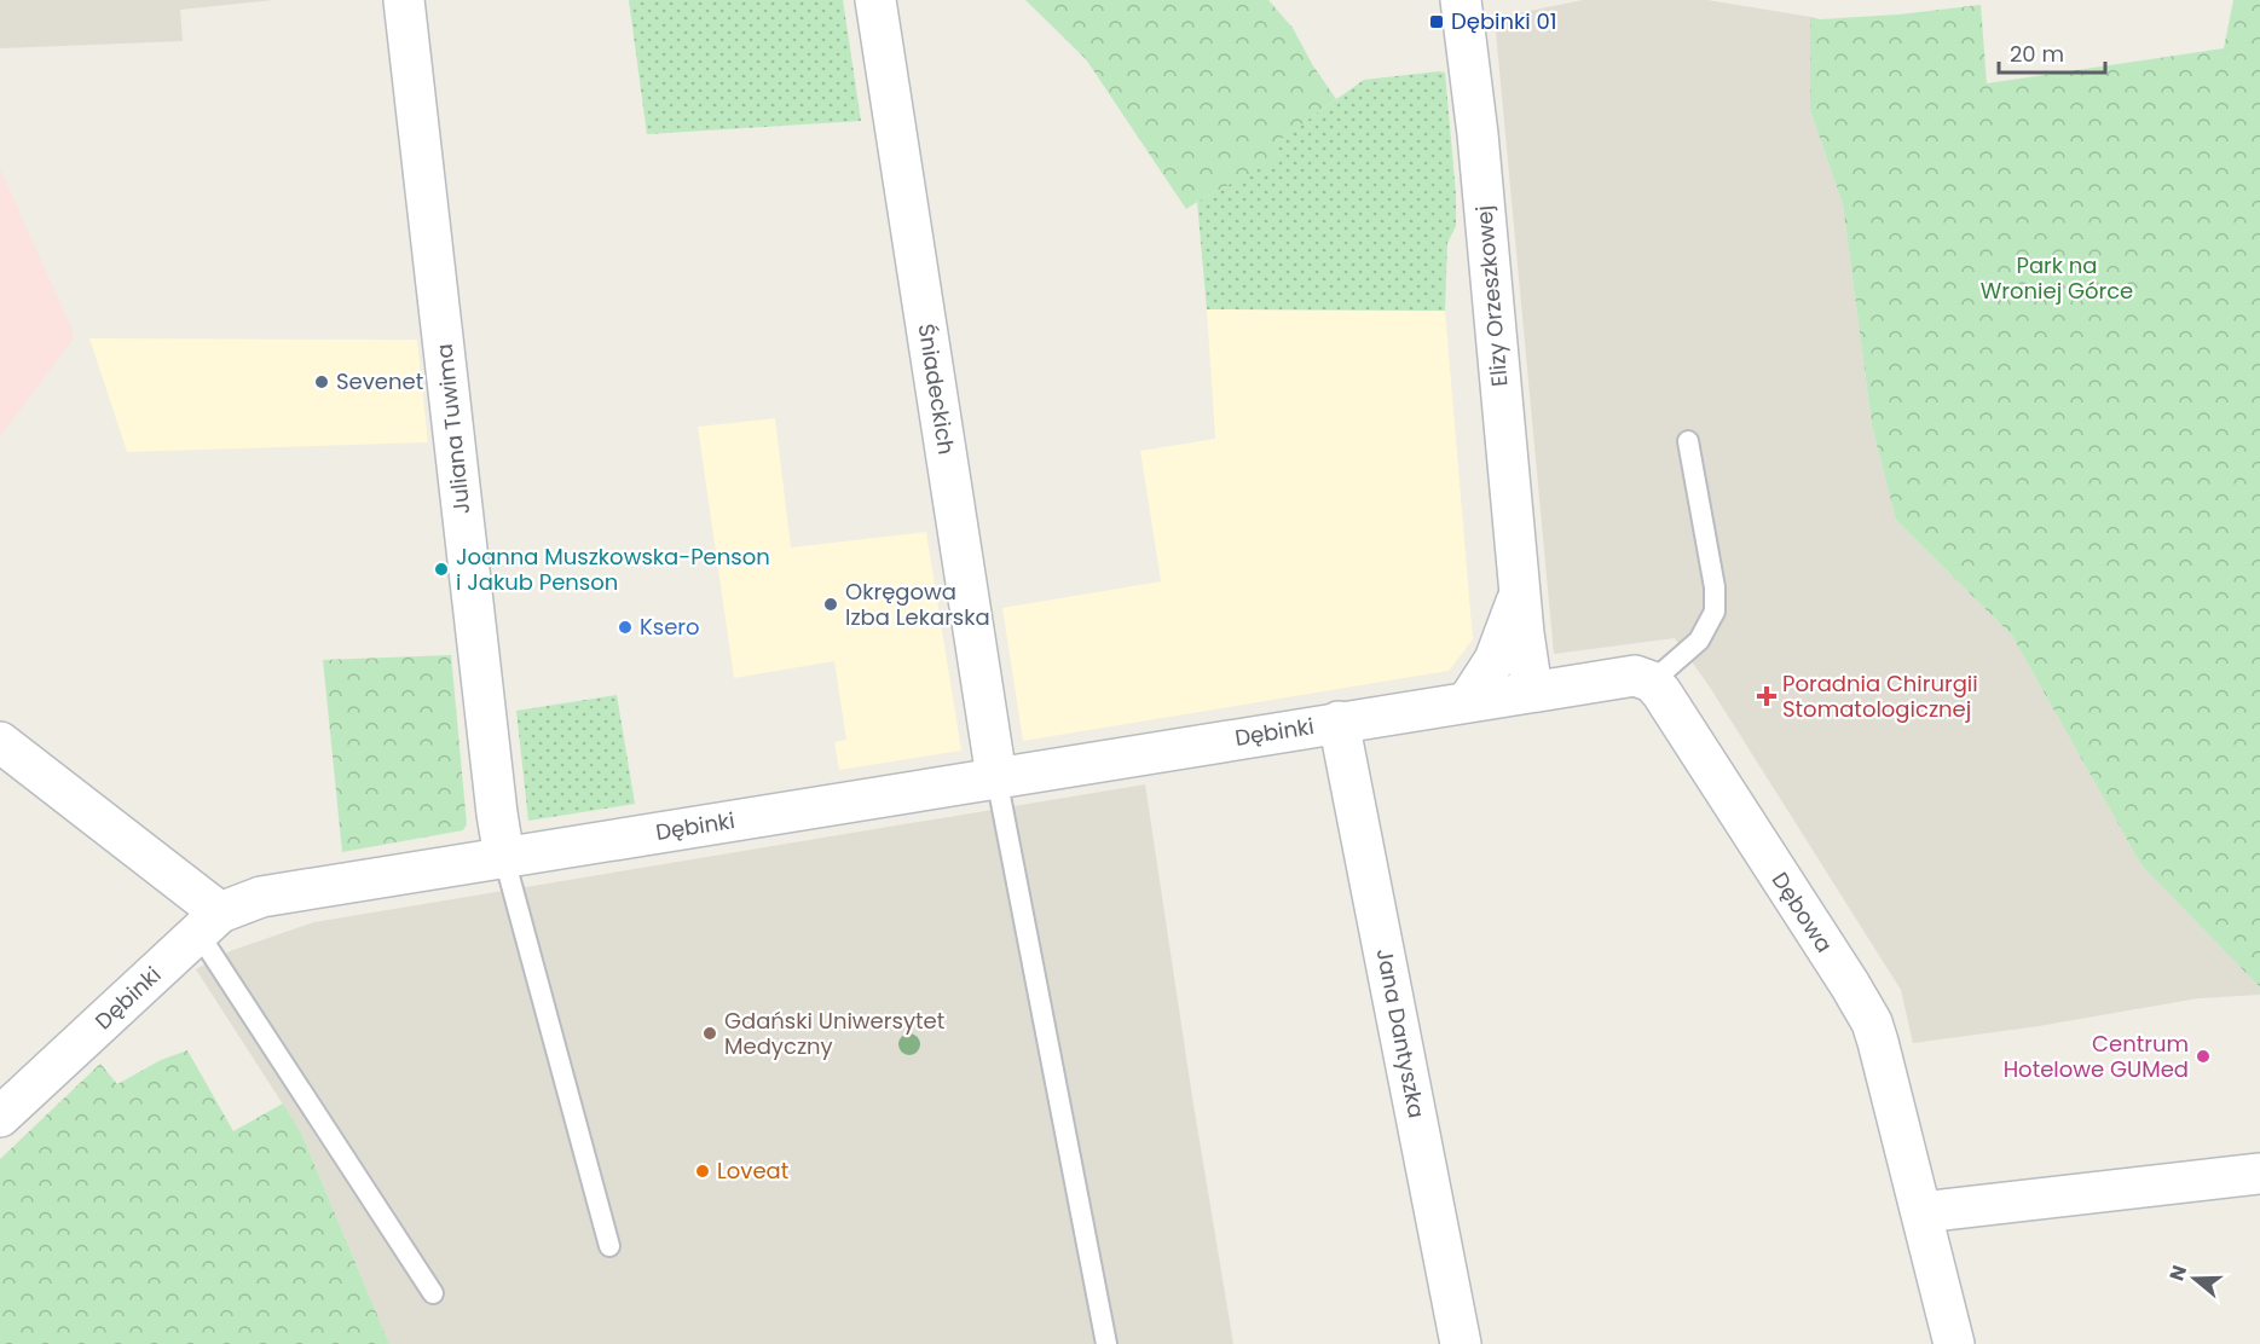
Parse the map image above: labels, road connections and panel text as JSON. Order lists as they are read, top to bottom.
{
  "streets": {
    "street": [
      "Elizy Orzeszkowej",
      "Śniadeckich",
      "Juliana Tuwima",
      "Dębinki",
      "Dębowa",
      "Jana Dantyszka"
    ]
  },
  "crossings": [
    ["Elizy Orzeszkowej", "Dębinki"],
    ["Śniadeckich", "Dębinki"],
    ["Juliana Tuwima", "Dębinki"],
    ["Dębinki", "Jana Dantyszka"]
  ],
  "parks": ["Park na Wroniej Górce"],
  "places": {
    "transit": ["Dębinki 01"],
    "other": [
      "Sevenet",
      "Joanna Muszkowska-Penson i Jakub Penson",
      "Okręgowa Izba Lekarska",
      "Ksero",
      "Gdański Uniwersytet Medyczny",
      "Centrum Hotelowe GUMed",
      "Loveat"
    ],
    "health": ["Poradnia Chirurgii Stomatologicznej"]
  },
  "scale_bar": "20 m",
  "north": "left"
}
